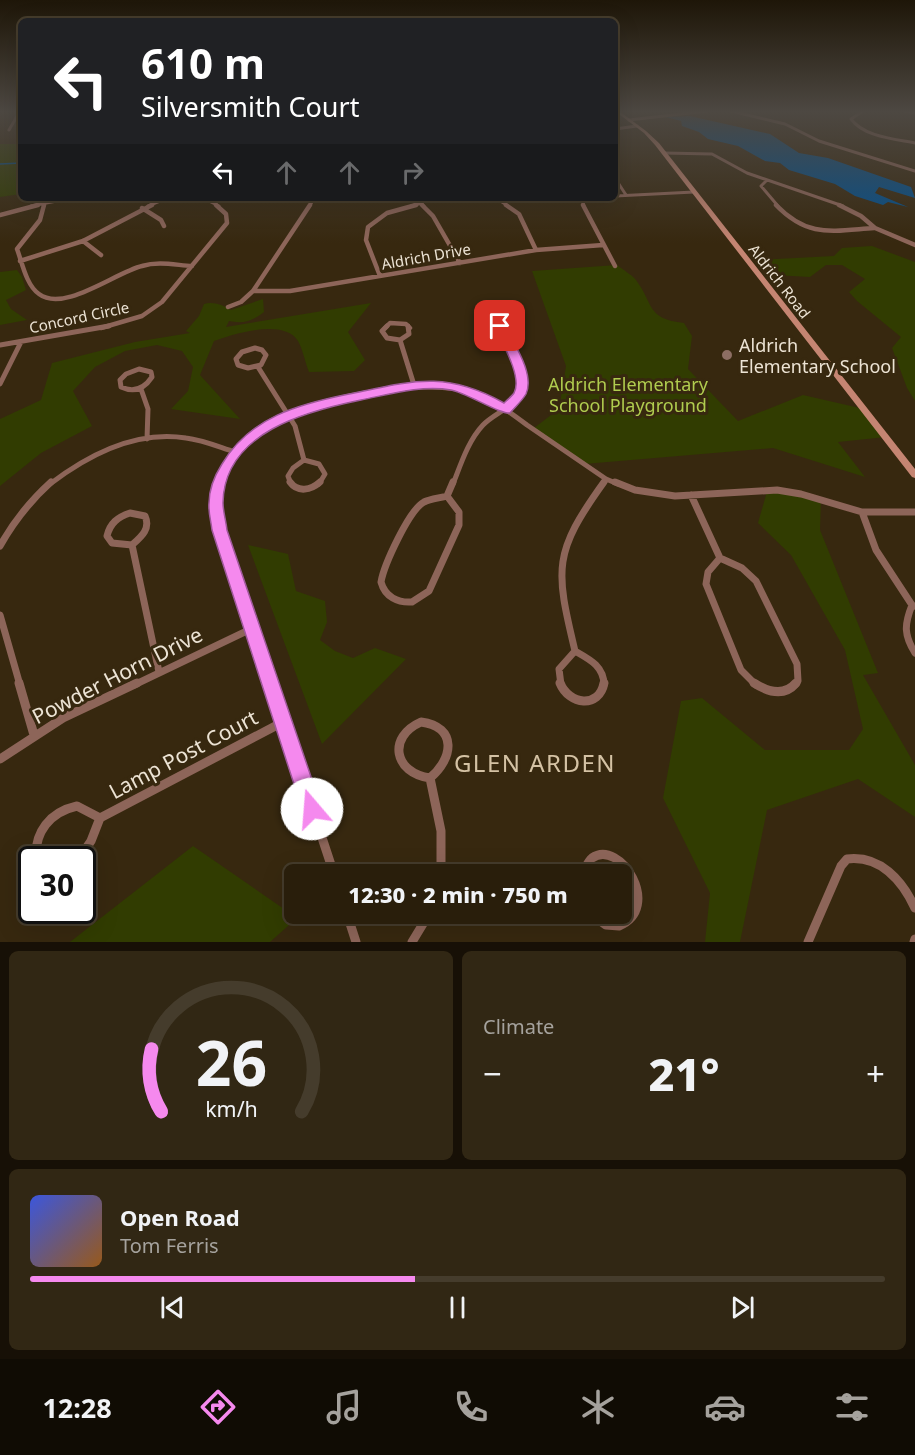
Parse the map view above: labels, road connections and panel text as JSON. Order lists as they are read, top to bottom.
{
  "streets": {
    "main road": ["Aldrich Road"],
    "street": [
      "Aldrich Drive",
      "Concord Circle",
      "Powder Horn Drive",
      "Lamp Post Court"
    ]
  },
  "districts": ["GLEN ARDEN"],
  "parks": ["Aldrich Elementary School Playground"],
  "places": ["Aldrich Elementary School"],
  "page": {
    "turn": ["610 m", "Silversmith Court"],
    "limit": "30",
    "trip": "12:30 · 2 min · 750 m",
    "tile": "Climate",
    "heat": ["−", "21°", "+"],
    "song": ["Open Road", "Tom Ferris"],
    "tabs": "12:28",
    "gauge": ["26", "km/h"]
  }
}
